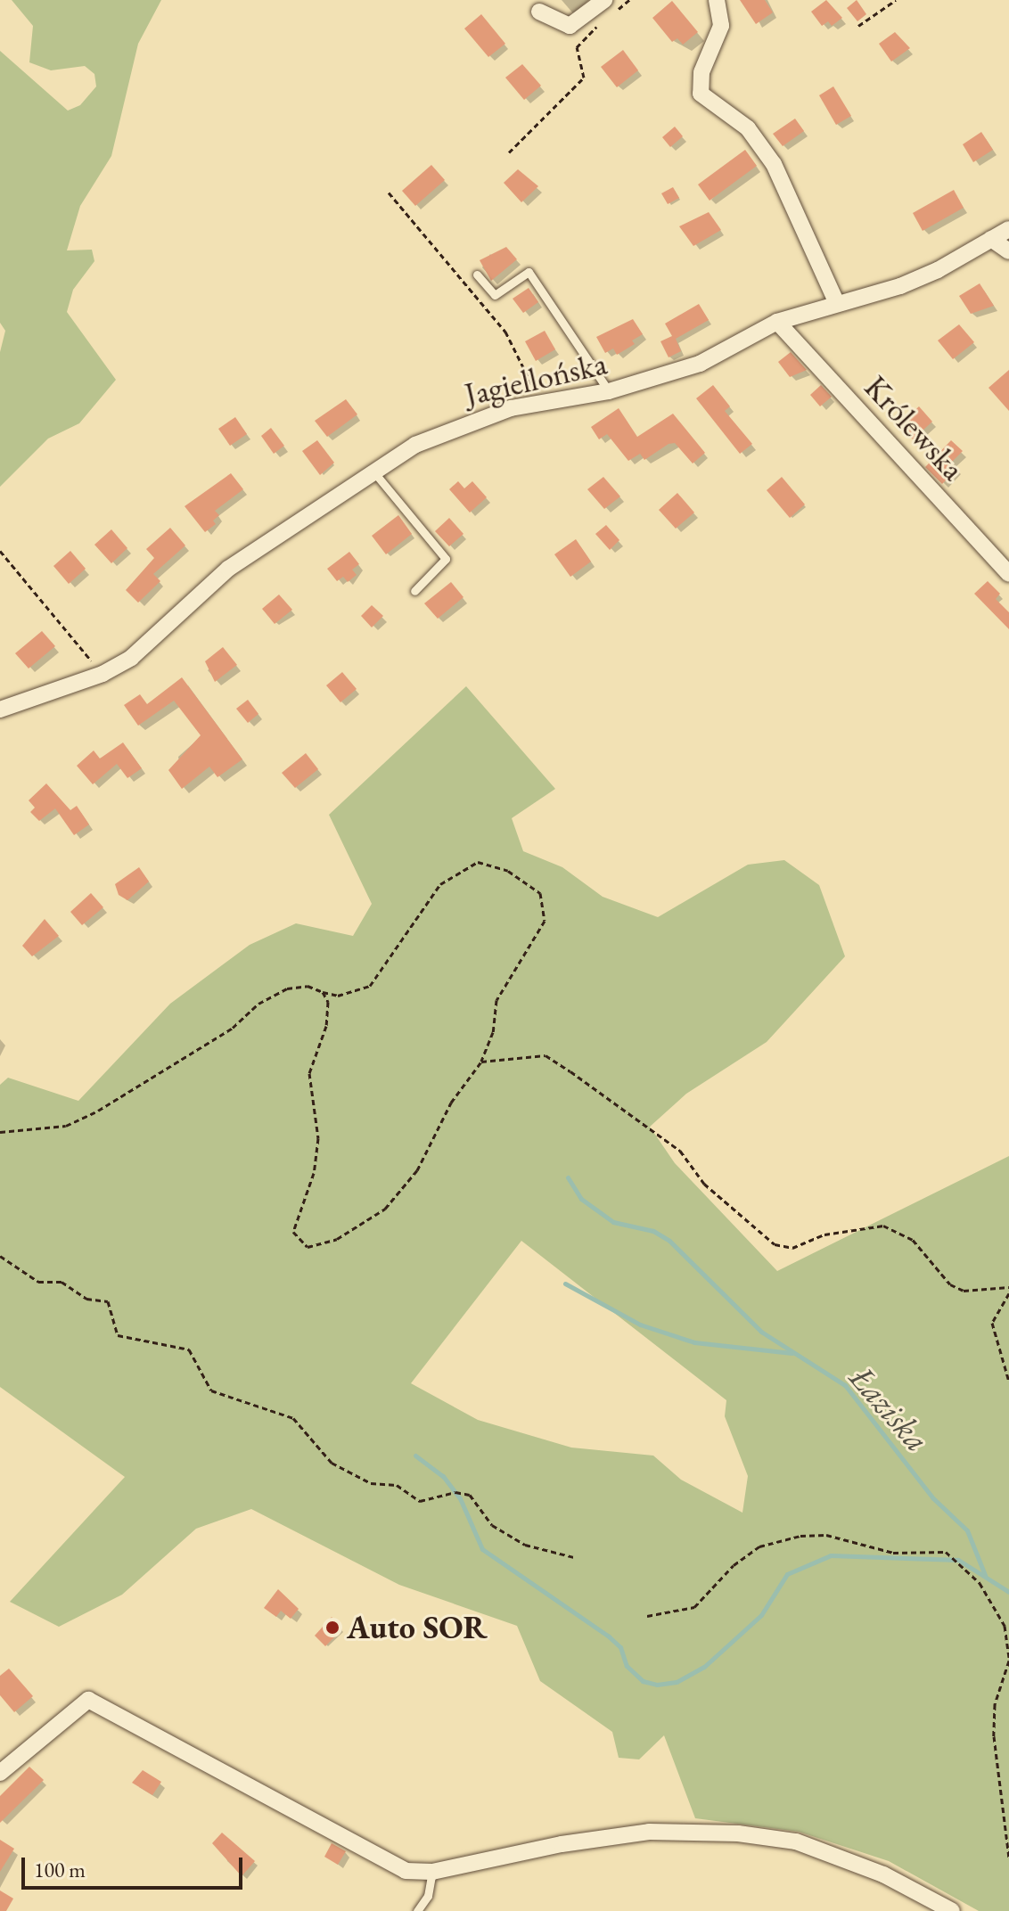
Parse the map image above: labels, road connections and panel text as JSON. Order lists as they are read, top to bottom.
{
  "streets": {
    "street": ["Jagiellońska", "Królewska"]
  },
  "crossings": [
    ["Jagiellońska", "Królewska"]
  ],
  "water": ["Łaziska"],
  "places": ["Auto SOR"],
  "scale_bar": "100 m"
}
